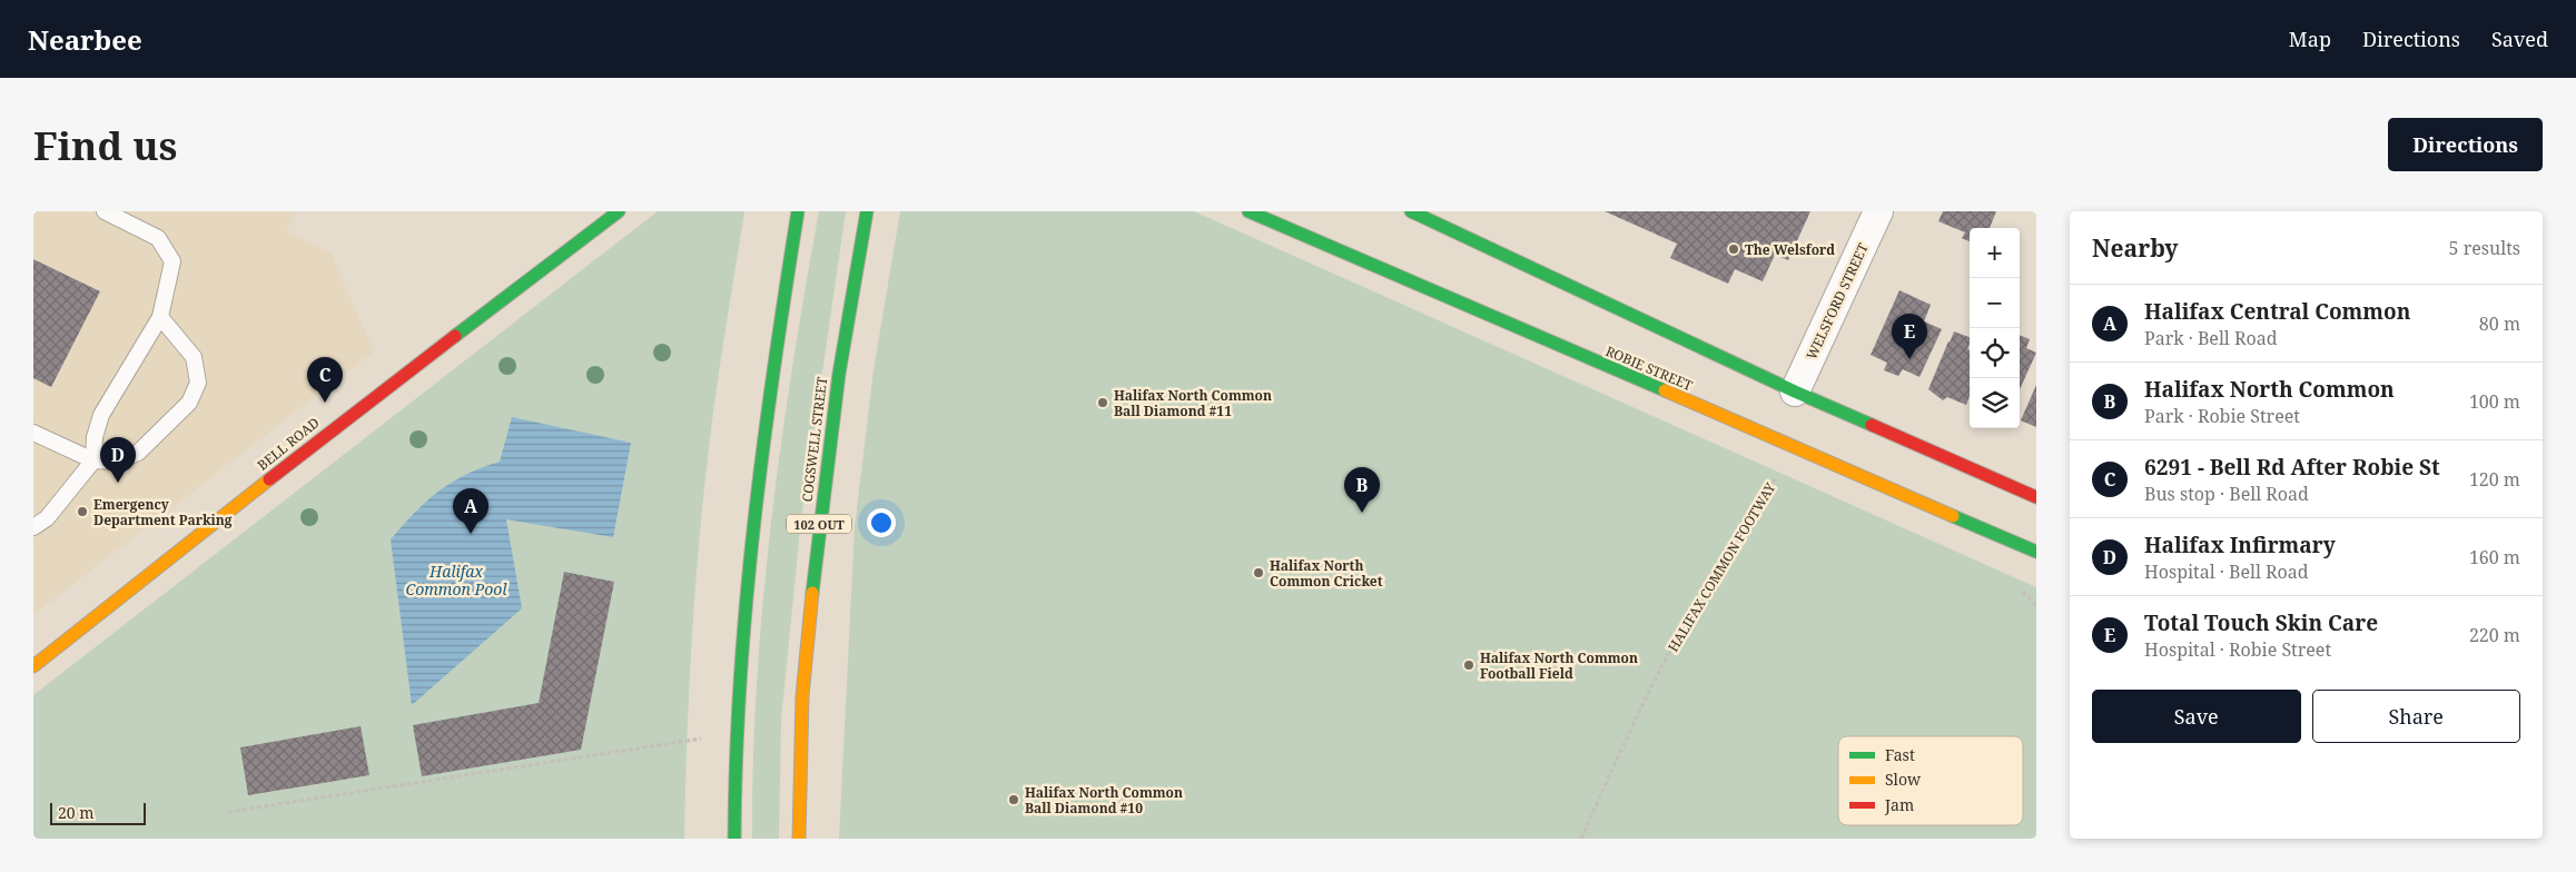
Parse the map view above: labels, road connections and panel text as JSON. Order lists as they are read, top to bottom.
{
  "streets": {
    "main road": [
      "ROBIE STREET",
      "COGSWELL STREET",
      "BELL ROAD",
      "102 OUT"
    ],
    "street": ["WELSFORD STREET"],
    "path": ["HALIFAX COMMON FOOTWAY"]
  },
  "water": ["Halifax Common Pool"],
  "places": [
    "The Welsford",
    "Halifax North Common Ball Diamond #11",
    "Emergency Department Parking",
    "Halifax North Common Cricket",
    "Halifax North Common Football Field",
    "Halifax North Common Ball Diamond #10"
  ],
  "legend": ["Fast", "Slow", "Jam"],
  "scale_bar": "20 m",
  "page": {
    "header": "Nearbee",
    "nav": ["Map", "Directions", "Saved"],
    "buttons": [
      "Directions",
      ["Save", "Share"]
    ],
    "title": "Find us",
    "heading": ["Nearby", "5 results"],
    "map_buttons": ["+", "−"],
    "list": [
      {
        "mark": "A",
        "name": "Halifax Central Common",
        "note": "Park · Bell Road",
        "value": "80 m"
      },
      {
        "mark": "B",
        "name": "Halifax North Common",
        "note": "Park · Robie Street",
        "value": "100 m"
      },
      {
        "mark": "C",
        "name": "6291 - Bell Rd After Robie St",
        "note": "Bus stop · Bell Road",
        "value": "120 m"
      },
      {
        "mark": "D",
        "name": "Halifax Infirmary",
        "note": "Hospital · Bell Road",
        "value": "160 m"
      },
      {
        "mark": "E",
        "name": "Total Touch Skin Care",
        "note": "Hospital · Robie Street",
        "value": "220 m"
      }
    ],
    "pins": [
      "E",
      "C",
      "D",
      "B",
      "A"
    ],
    "scale": "20 m"
  }
}
